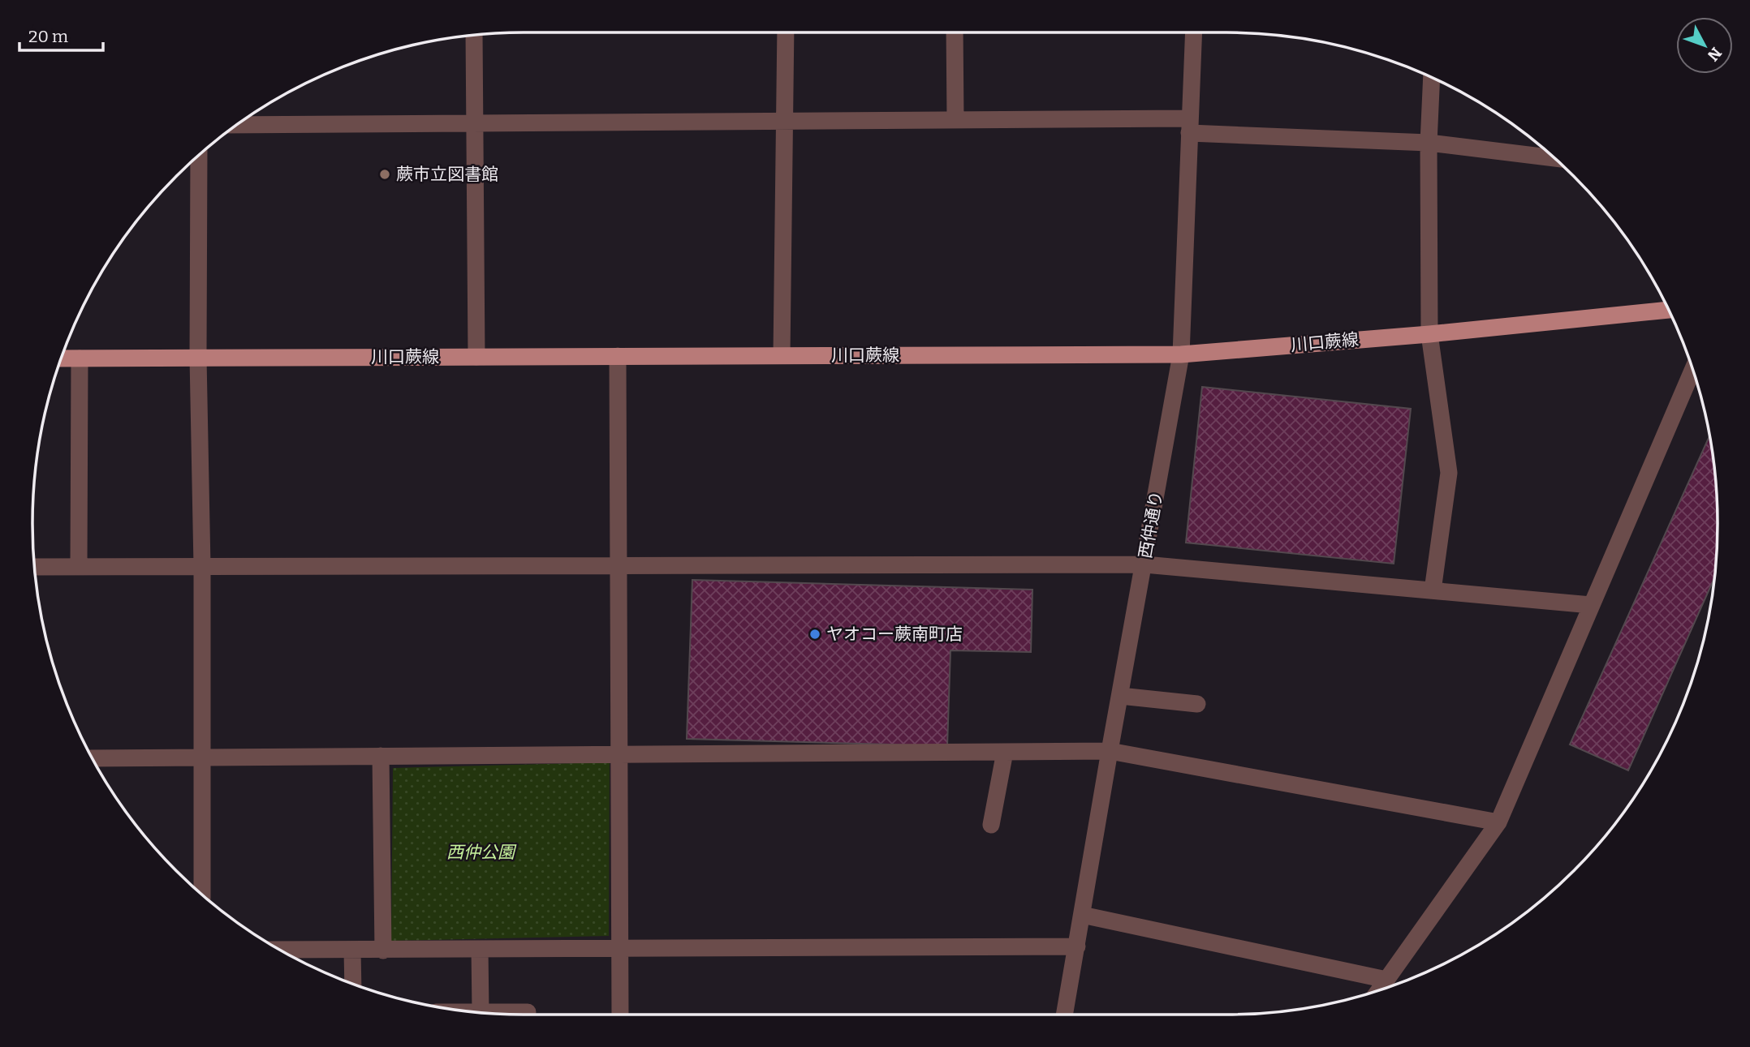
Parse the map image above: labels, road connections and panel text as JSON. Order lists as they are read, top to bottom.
{
  "streets": {
    "main road": ["川口蕨線"],
    "street": ["西仲通り"]
  },
  "crossings": [
    ["川口蕨線", "西仲通り"]
  ],
  "parks": ["西仲公園"],
  "places": ["蕨市立図書館", "ヤオコー蕨南町店"],
  "scale_bar": "20 m",
  "north": "bottom right"
}
